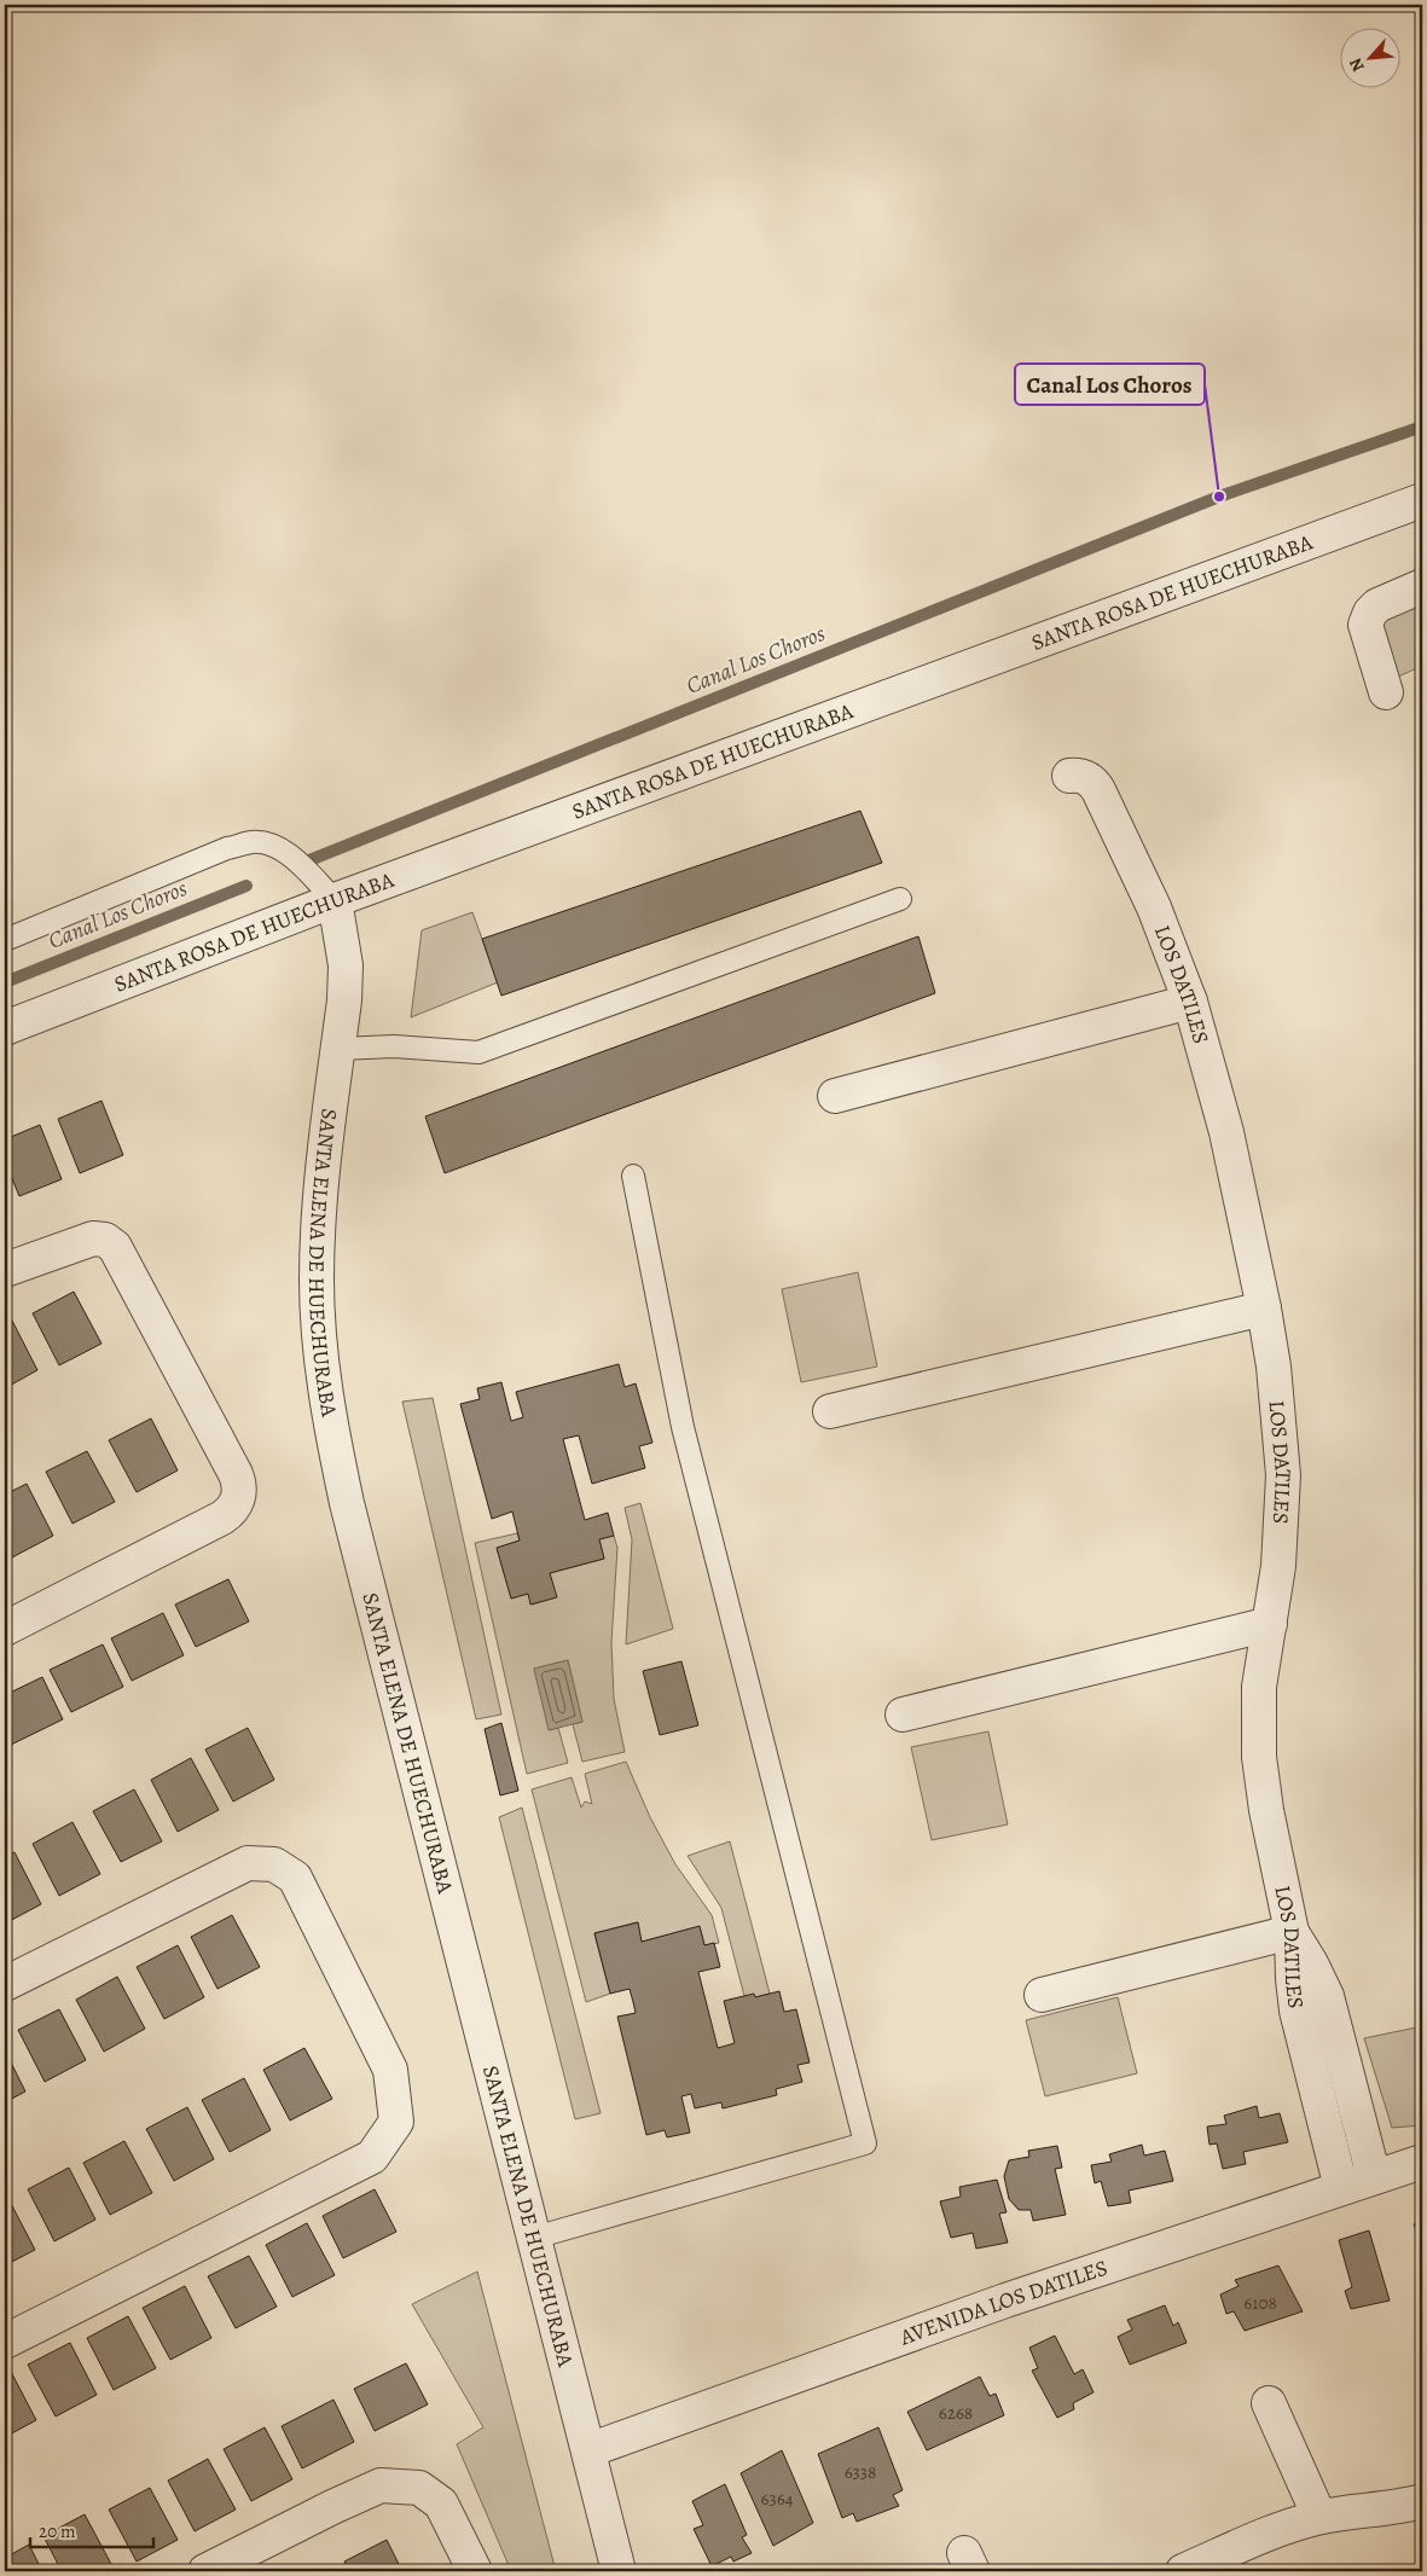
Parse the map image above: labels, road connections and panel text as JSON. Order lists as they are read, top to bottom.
{
  "streets": {
    "street": [
      "SANTA ROSA DE HUECHURABA",
      "LOS DATILES",
      "SANTA ELENA DE HUECHURABA",
      "AVENIDA LOS DATILES"
    ]
  },
  "crossings": [
    ["SANTA ROSA DE HUECHURABA", "SANTA ELENA DE HUECHURABA"],
    ["LOS DATILES", "AVENIDA LOS DATILES"],
    ["SANTA ELENA DE HUECHURABA", "AVENIDA LOS DATILES"]
  ],
  "water": ["Canal Los Choros"],
  "places": ["Canal Los Choros"],
  "house_numbers": [
    "6108",
    "6268",
    "6338",
    "6364"
  ],
  "scale_bar": "20 m",
  "north": "bottom left"
}
